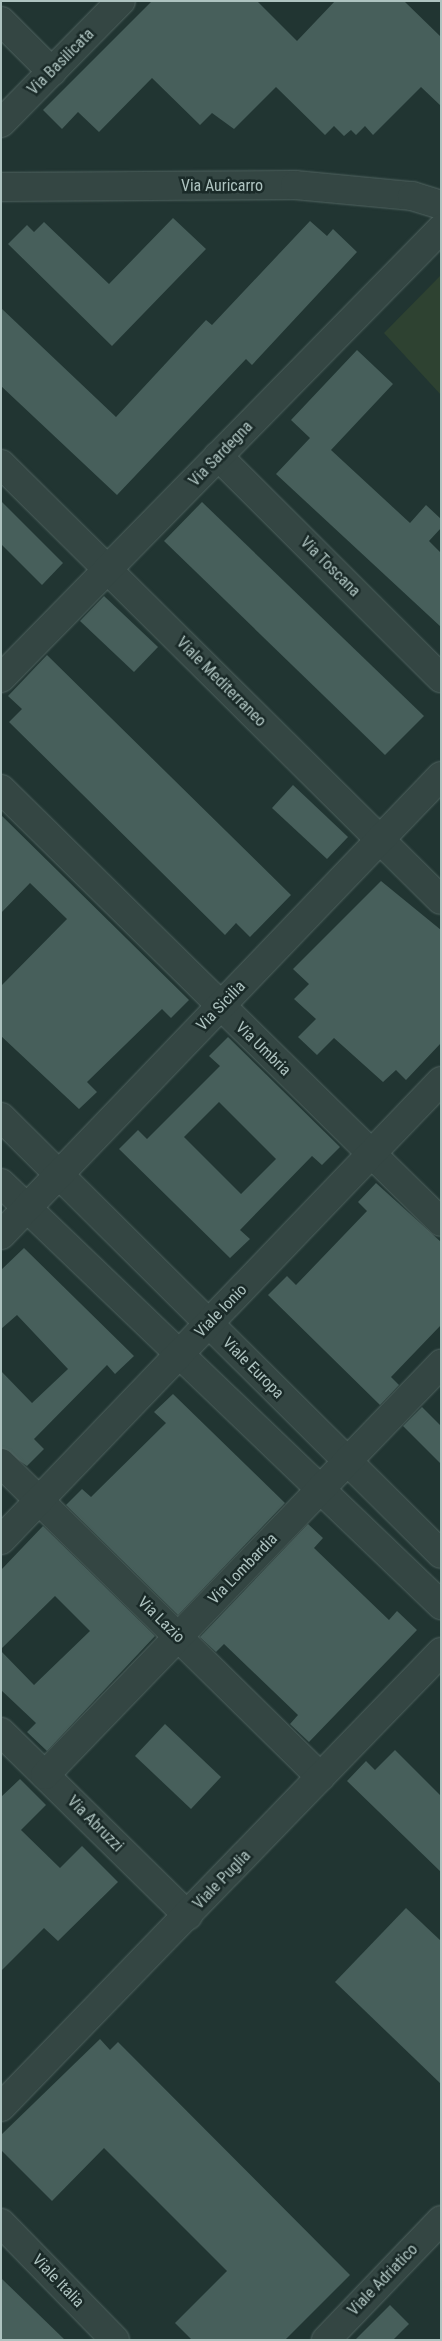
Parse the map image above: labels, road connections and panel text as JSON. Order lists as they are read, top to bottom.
{
  "streets": {
    "street": [
      "Via Basilicata",
      "Via Auricarro",
      "Via Sardegna",
      "Via Toscana",
      "Viale Mediterraneo",
      "Via Sicilia",
      "Via Umbria",
      "Viale Ionio",
      "Viale Europa",
      "Via Lombardia",
      "Via Lazio",
      "Via Abruzzi",
      "Viale Puglia",
      "Viale Adriatico",
      "Viale Italia"
    ]
  },
  "crossings": [
    ["Via Sardegna", "Via Toscana"],
    ["Via Sardegna", "Viale Mediterraneo"],
    ["Viale Mediterraneo", "Via Sicilia"],
    ["Via Sicilia", "Via Umbria"],
    ["Via Sicilia", "Viale Europa"],
    ["Via Umbria", "Viale Ionio"],
    ["Viale Ionio", "Viale Europa"],
    ["Viale Ionio", "Via Lazio"],
    ["Viale Europa", "Via Lombardia"],
    ["Via Lombardia", "Via Lazio"],
    ["Via Lombardia", "Via Abruzzi"],
    ["Via Lazio", "Viale Puglia"],
    ["Via Abruzzi", "Viale Puglia"]
  ]
}
